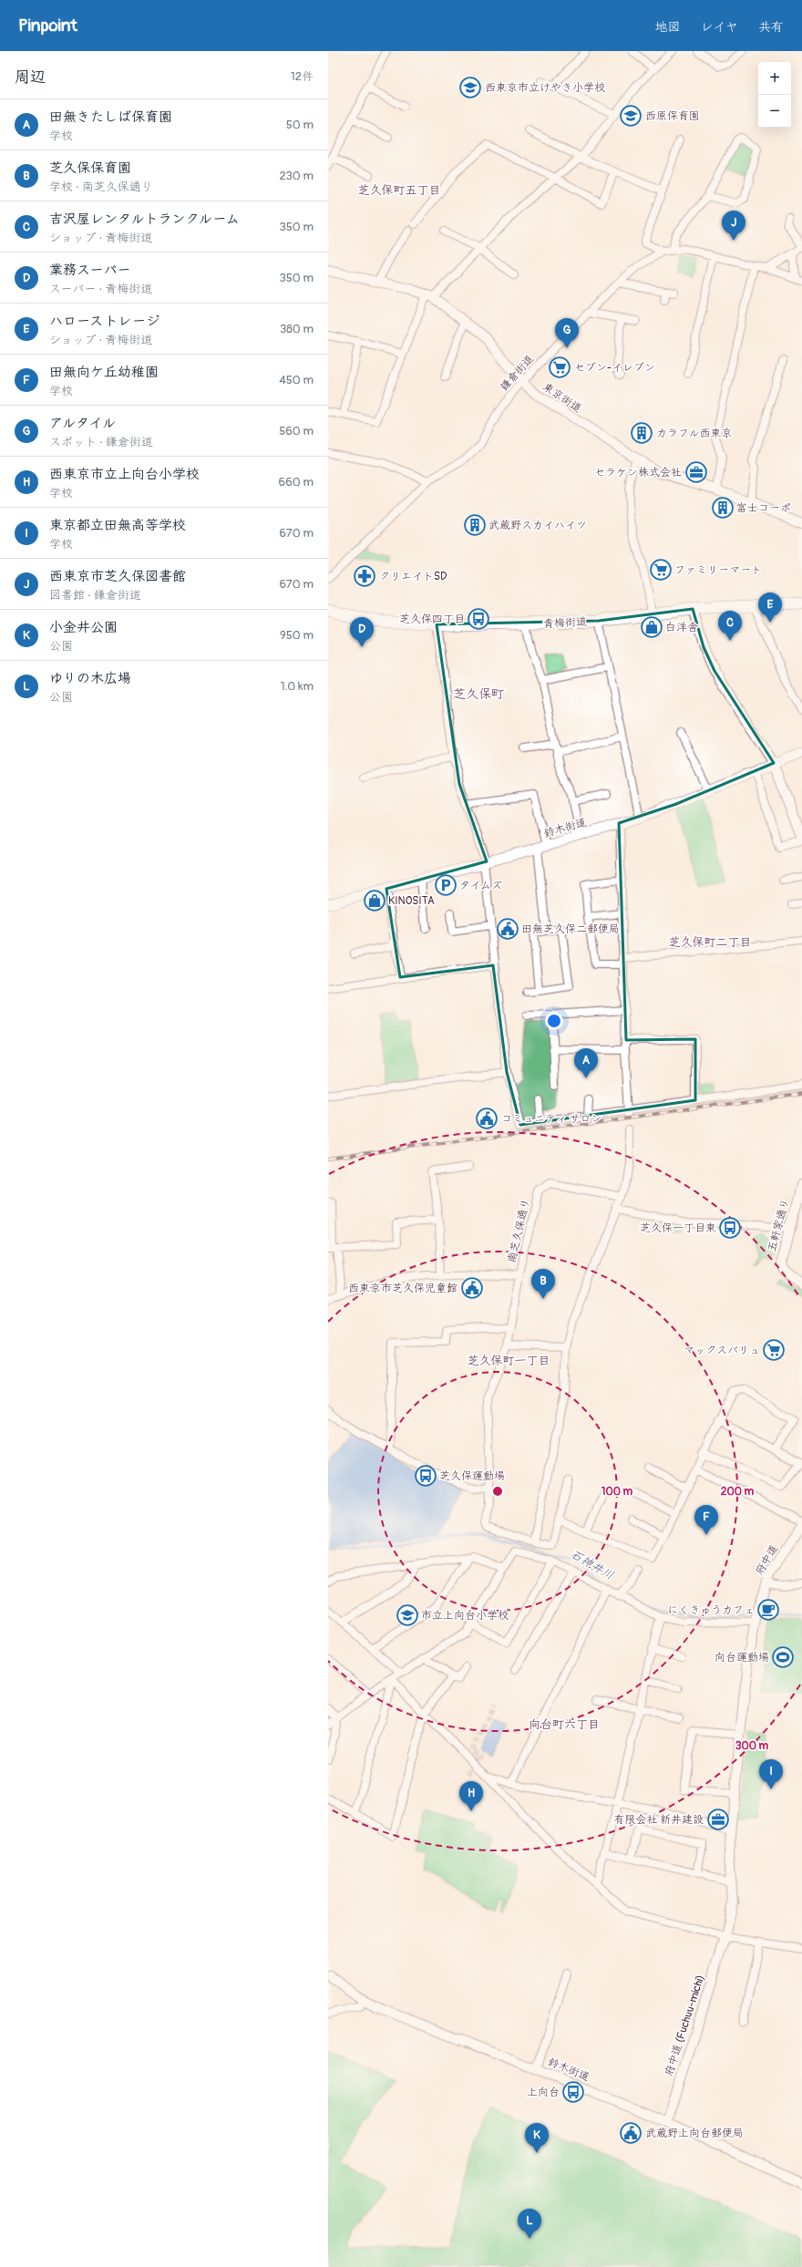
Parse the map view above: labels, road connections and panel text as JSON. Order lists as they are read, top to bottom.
{
  "streets": {
    "main road": ["青梅街道", "鈴木街道"],
    "street": [
      "鎌倉街道",
      "東京街道",
      "五軒家通り",
      "南芝久保通り",
      "府中道",
      "府中道 (Fuchuu-michi)"
    ]
  },
  "crossings": [
    ["鎌倉街道", "東京街道"],
    ["鈴木街道", "府中道 (Fuchuu-michi)"],
    ["府中道", "府中道 (Fuchuu-michi)"]
  ],
  "districts": [
    "芝久保町五丁目",
    "芝久保町",
    "芝久保町二丁目",
    "芝久保町一丁目",
    "向台町六丁目"
  ],
  "water": ["石神井川"],
  "places": {
    "school or university": ["西東京市立けやき小学校", "西原保育園", "市立上向台小学校"],
    "supermarket": ["セブン-イレブン", "ファミリーマート", "マックスバリュ"],
    "building": ["カラフル西東京", "富士コーポ", "武蔵野スカイハイツ"],
    "office": ["セラケン株式会社", "有限会社 新井建設"],
    "pharmacy": ["クリエイトSD"],
    "bus stop": [
      "芝久保四丁目",
      "芝久保一丁目東",
      "芝久保運動場",
      "上向台"
    ],
    "shop": ["白洋舎", "KINOSITA"],
    "parking": ["タイムズ"],
    "public building": [
      "田無芝久保二郵便局",
      "コミュニティ サロン",
      "西東京市芝久保児童館",
      "武蔵野上向台郵便局"
    ],
    "cafe": ["にくきゅうカフェ"],
    "sports": ["向台運動場"]
  },
  "page": {
    "header": "Pinpoint",
    "nav": ["地図", "レイヤ", "共有"],
    "heading": ["周辺", "12件"],
    "map_buttons": ["+", "−"],
    "list": [
      {
        "mark": "A",
        "name": "田無きたしば保育園",
        "note": "学校",
        "value": "50 m"
      },
      {
        "mark": "B",
        "name": "芝久保保育園",
        "note": "学校 · 南芝久保通り",
        "value": "230 m"
      },
      {
        "mark": "C",
        "name": "吉沢屋レンタルトランクルーム",
        "note": "ショップ · 青梅街道",
        "value": "350 m"
      },
      {
        "mark": "D",
        "name": "業務スーパー",
        "note": "スーパー · 青梅街道",
        "value": "350 m"
      },
      {
        "mark": "E",
        "name": "ハローストレージ",
        "note": "ショップ · 青梅街道",
        "value": "380 m"
      },
      {
        "mark": "F",
        "name": "田無向ケ丘幼稚園",
        "note": "学校",
        "value": "450 m"
      },
      {
        "mark": "G",
        "name": "アルタイル",
        "note": "スポット · 鎌倉街道",
        "value": "560 m"
      },
      {
        "mark": "H",
        "name": "西東京市立上向台小学校",
        "note": "学校",
        "value": "660 m"
      },
      {
        "mark": "I",
        "name": "東京都立田無高等学校",
        "note": "学校",
        "value": "670 m"
      },
      {
        "mark": "J",
        "name": "西東京市芝久保図書館",
        "note": "図書館 · 鎌倉街道",
        "value": "670 m"
      },
      {
        "mark": "K",
        "name": "小金井公園",
        "note": "公園",
        "value": "950 m"
      },
      {
        "mark": "L",
        "name": "ゆりの木広場",
        "note": "公園",
        "value": "1.0 km"
      }
    ],
    "pins": [
      "J",
      "G",
      "E",
      "C",
      "D",
      "A",
      "B",
      "F",
      "I",
      "H",
      "K",
      "L"
    ]
  },
  "rings": ["100 m", "200 m", "300 m"]
}
